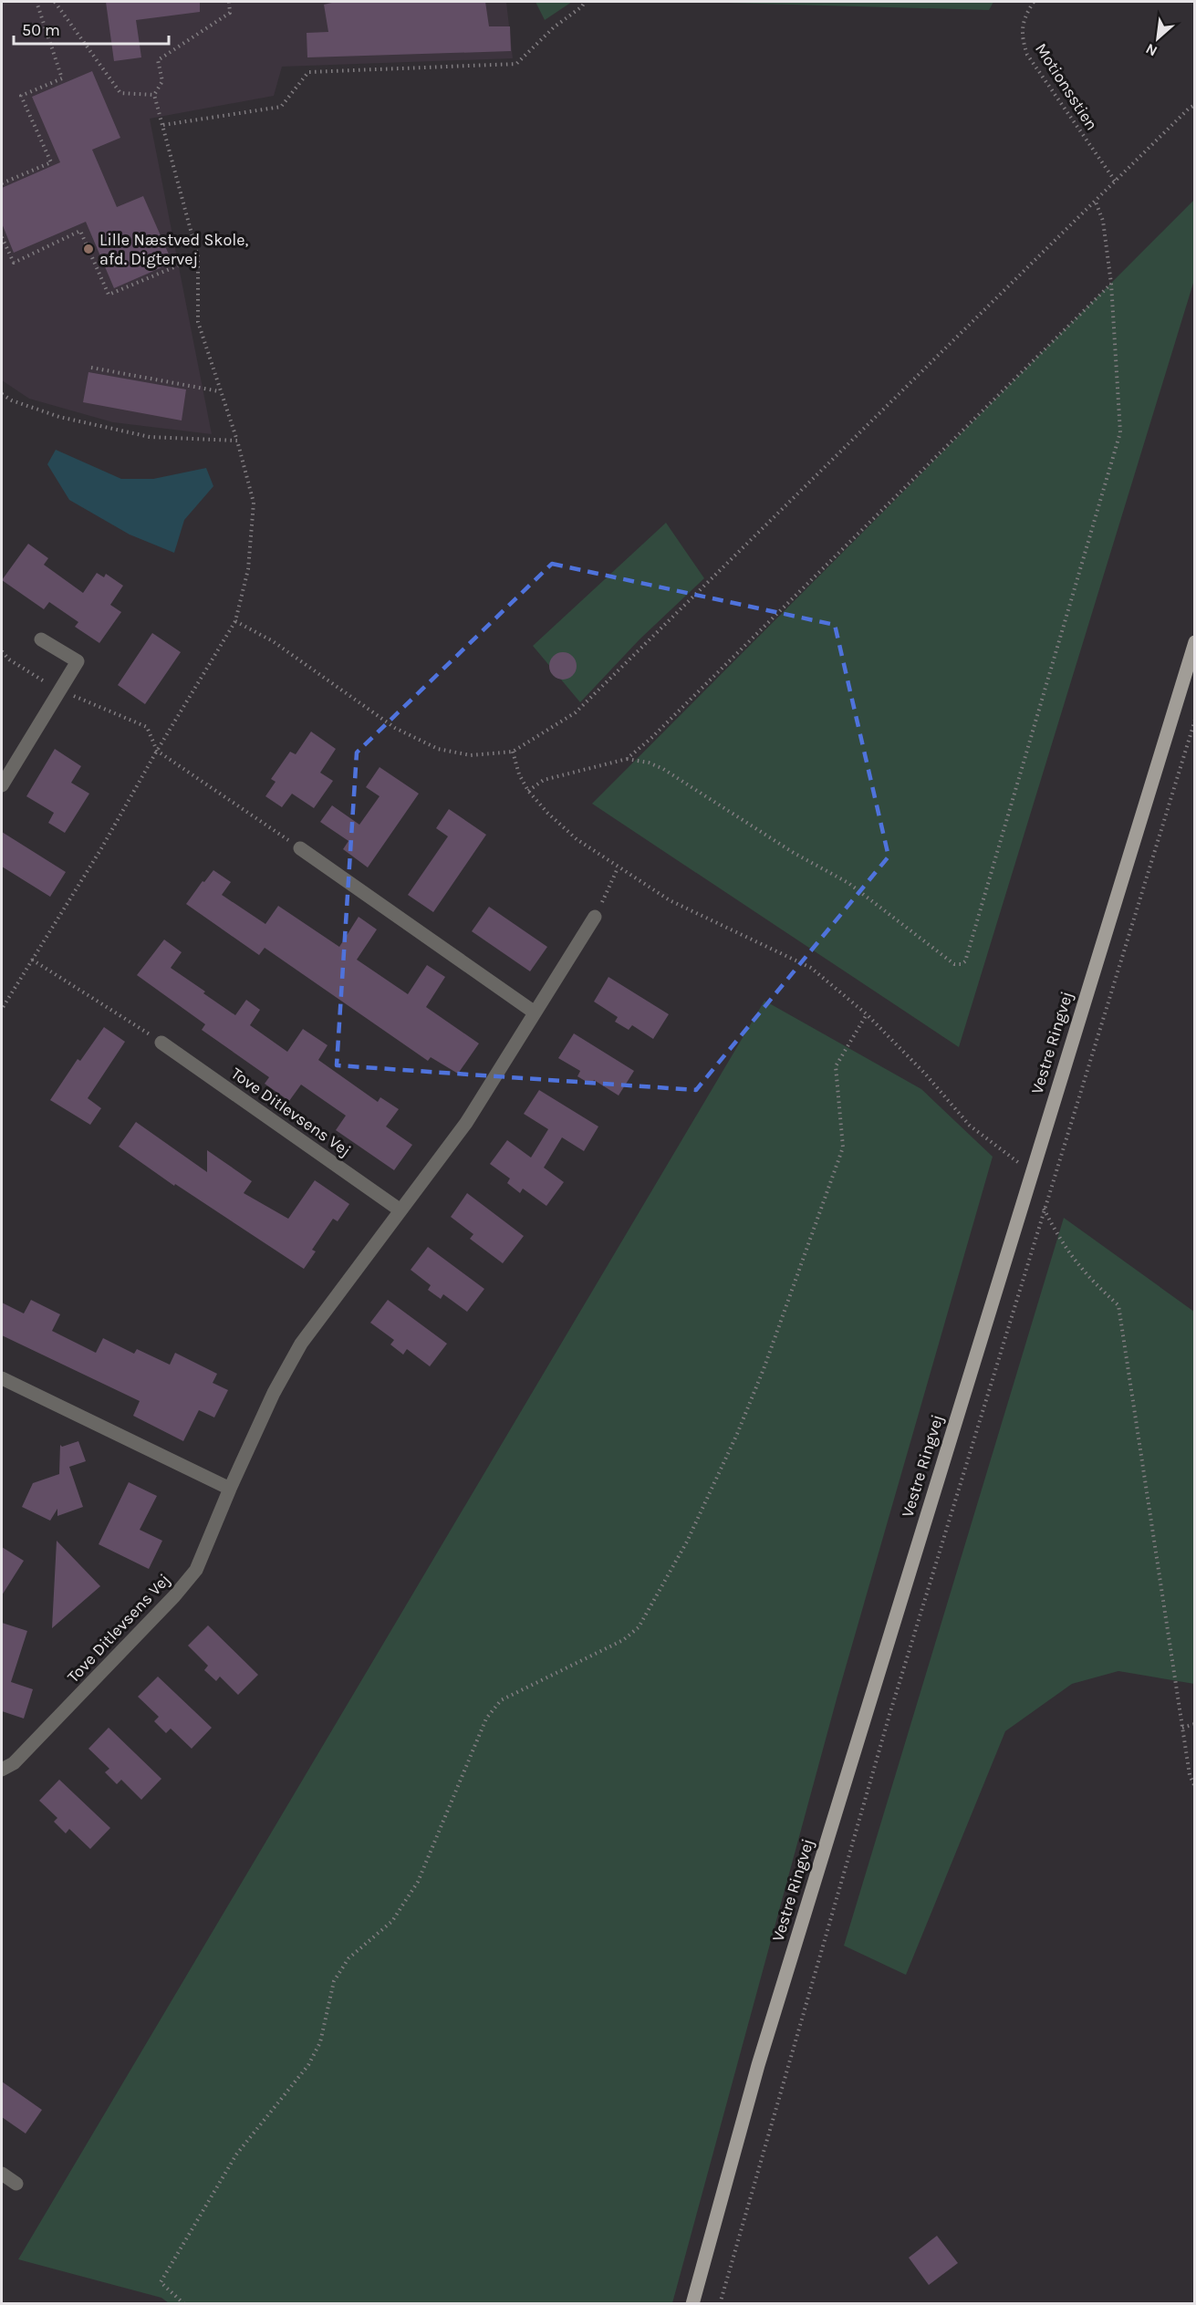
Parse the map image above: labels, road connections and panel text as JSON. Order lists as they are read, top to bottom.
{
  "streets": {
    "main road": ["Vestre Ringvej"],
    "street": ["Tove Ditlevsens Vej"],
    "path": ["Motionsstien"]
  },
  "places": ["Lille Næstved Skole, afd. Digtervej"],
  "scale_bar": "50 m",
  "north": "bottom left"
}
